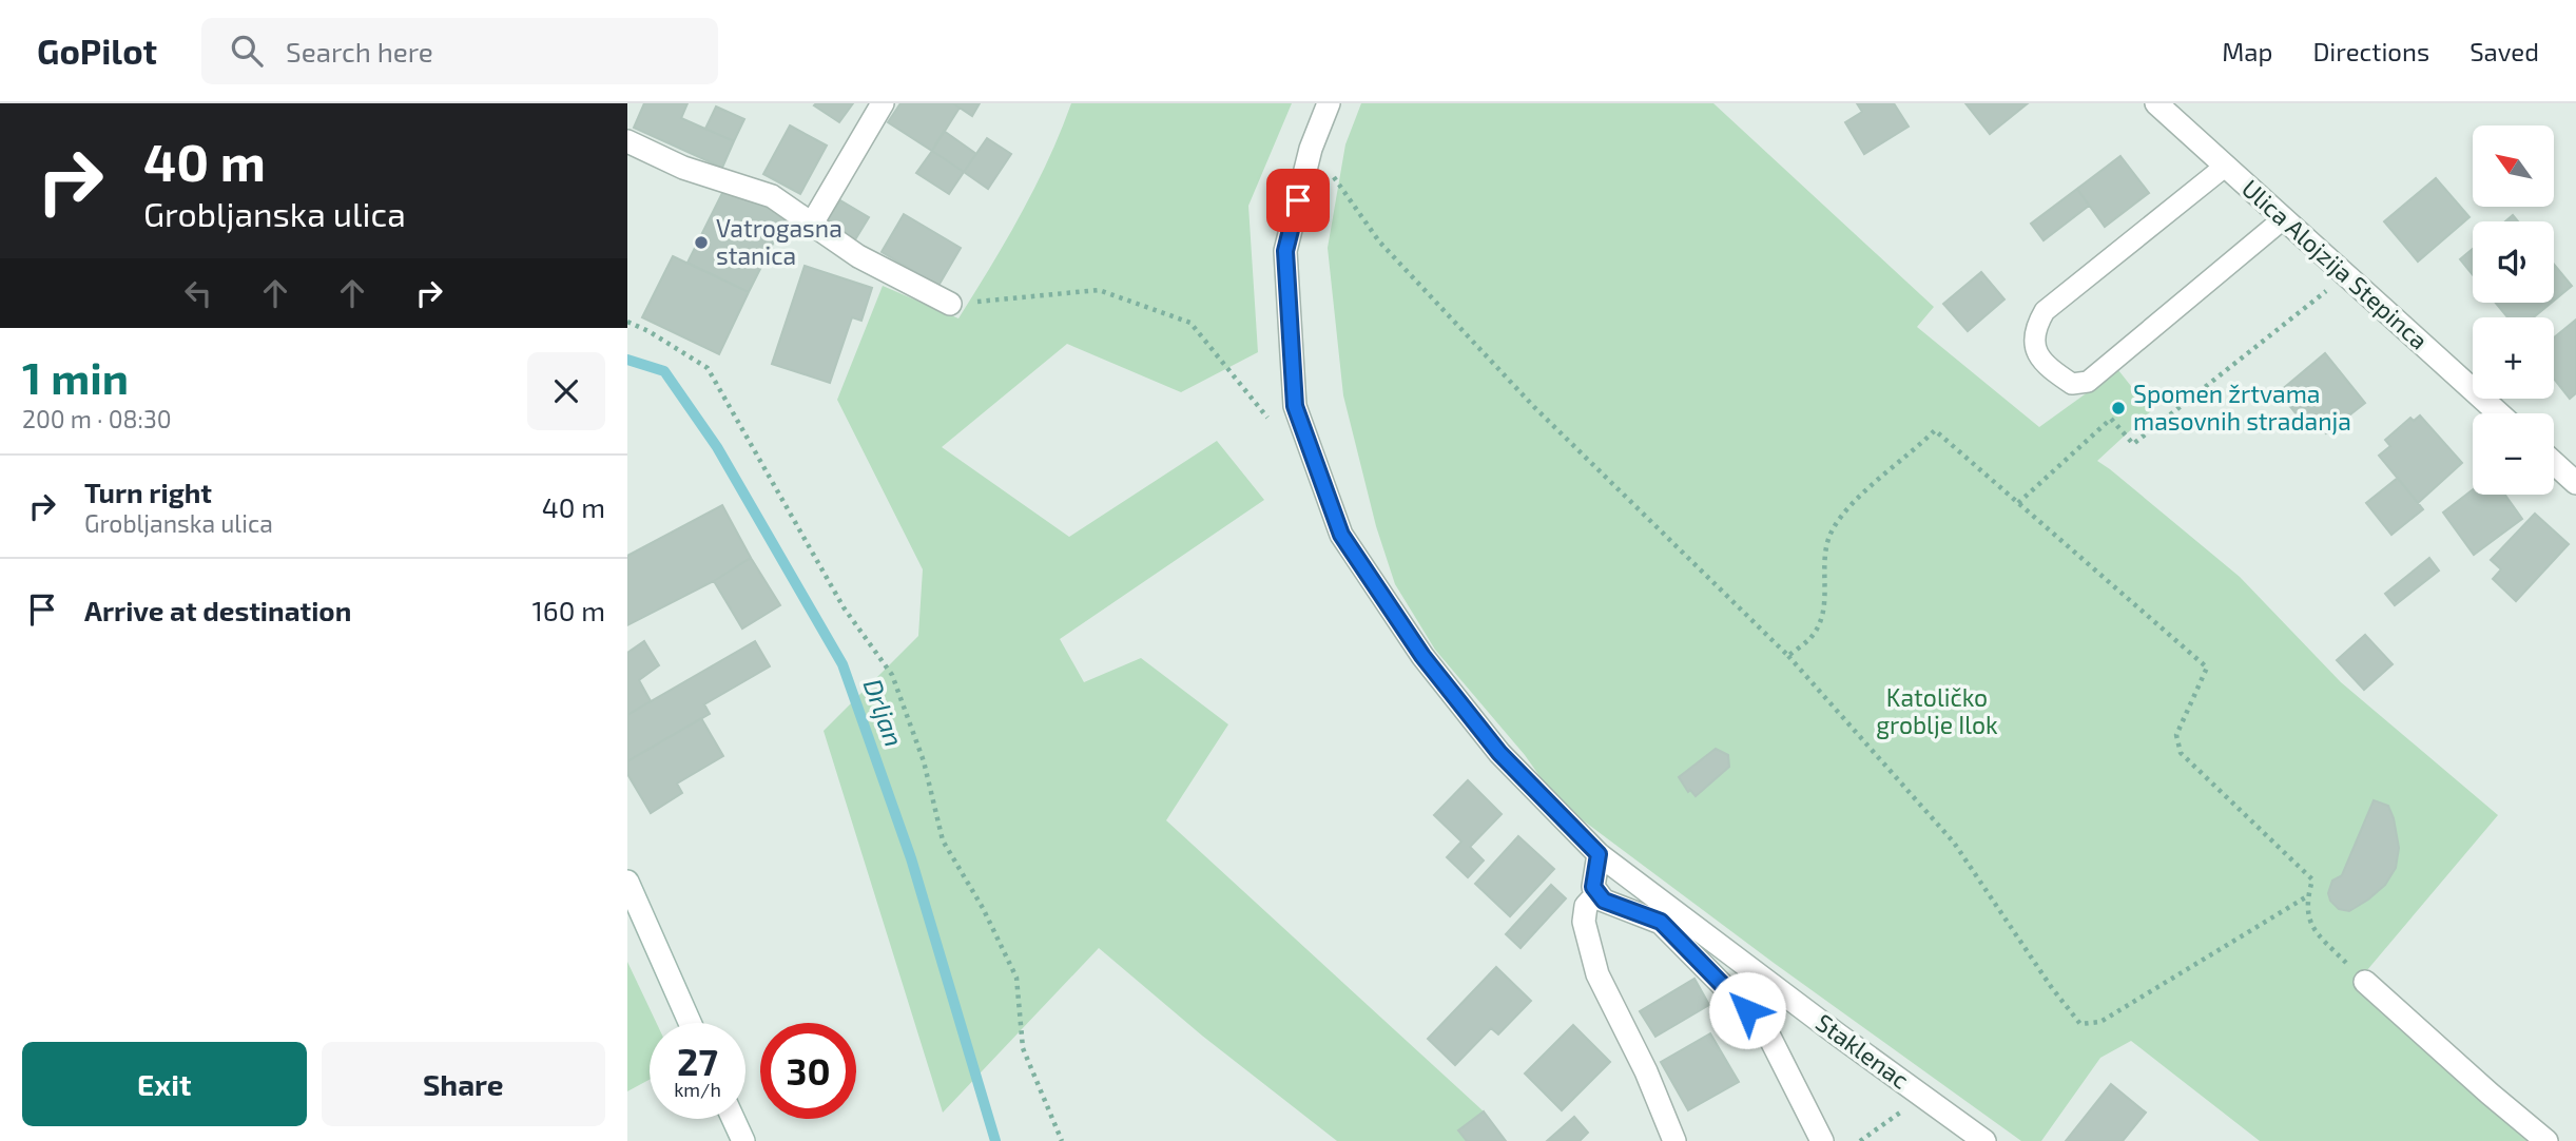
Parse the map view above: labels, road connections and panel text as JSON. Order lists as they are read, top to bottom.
{
  "streets": {
    "street": ["Ulica Alojzija Stepinca", "Staklenac"]
  },
  "water": ["Drljan"],
  "parks": ["Katoličko groblje Ilok"],
  "places": ["Vatrogasna stanica", "Spomen žrtvama masovnih stradanja"],
  "north": "top left",
  "page": {
    "header": "GoPilot",
    "search": "Search here",
    "nav": ["Map", "Directions", "Saved"],
    "turn": ["40 m", "Grobljanska ulica"],
    "map_buttons": ["+", "−"],
    "heading": ["1 min", "200 m · 08:30"],
    "list": [
      {
        "name": "Turn right",
        "note": "Grobljanska ulica",
        "value": "40 m"
      },
      {
        "name": "Arrive at destination",
        "value": "160 m"
      }
    ],
    "speed": "27 km/h",
    "limit": "30",
    "buttons": ["Exit", "Share"]
  }
}
